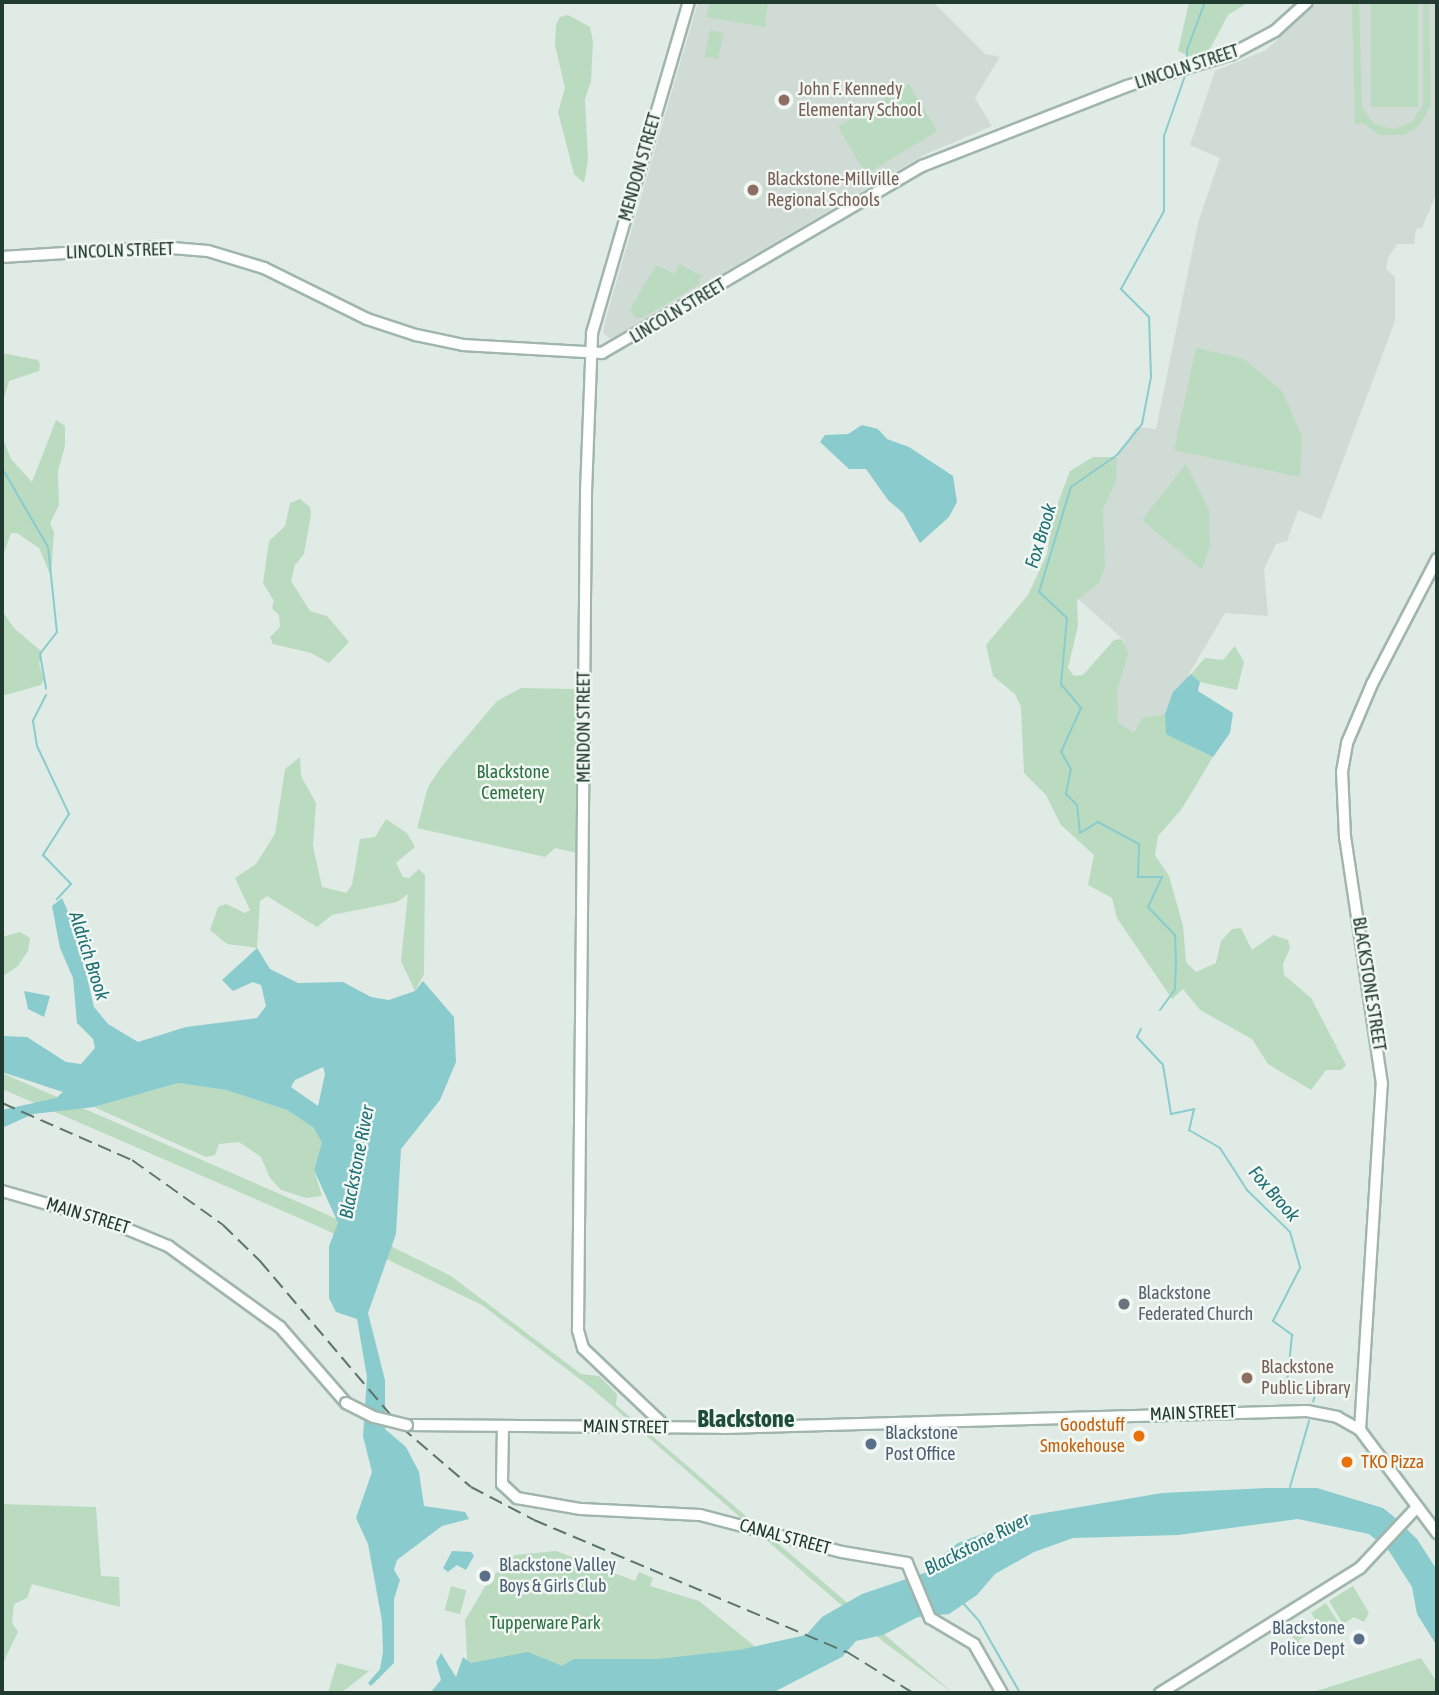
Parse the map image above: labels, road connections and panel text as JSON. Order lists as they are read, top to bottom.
{
  "streets": {
    "main road": [
      "LINCOLN STREET",
      "MENDON STREET",
      "BLACKSTONE STREET",
      "MAIN STREET",
      "CANAL STREET"
    ]
  },
  "crossings": [
    ["LINCOLN STREET", "MENDON STREET"],
    ["MENDON STREET", "MAIN STREET"],
    ["BLACKSTONE STREET", "MAIN STREET"],
    ["MAIN STREET", "CANAL STREET"]
  ],
  "districts": ["Blackstone"],
  "water": ["Fox Brook", "Aldrich Brook", "Blackstone River"],
  "parks": ["Blackstone Cemetery", "Tupperware Park"],
  "places": [
    "John F. Kennedy Elementary School",
    "Blackstone-Millville Regional Schools",
    "Blackstone Federated Church",
    "Blackstone Public Library",
    "Goodstuff Smokehouse",
    "Blackstone Post Office",
    "TKO Pizza",
    "Blackstone Valley Boys & Girls Club",
    "Blackstone Police Dept"
  ]
}
